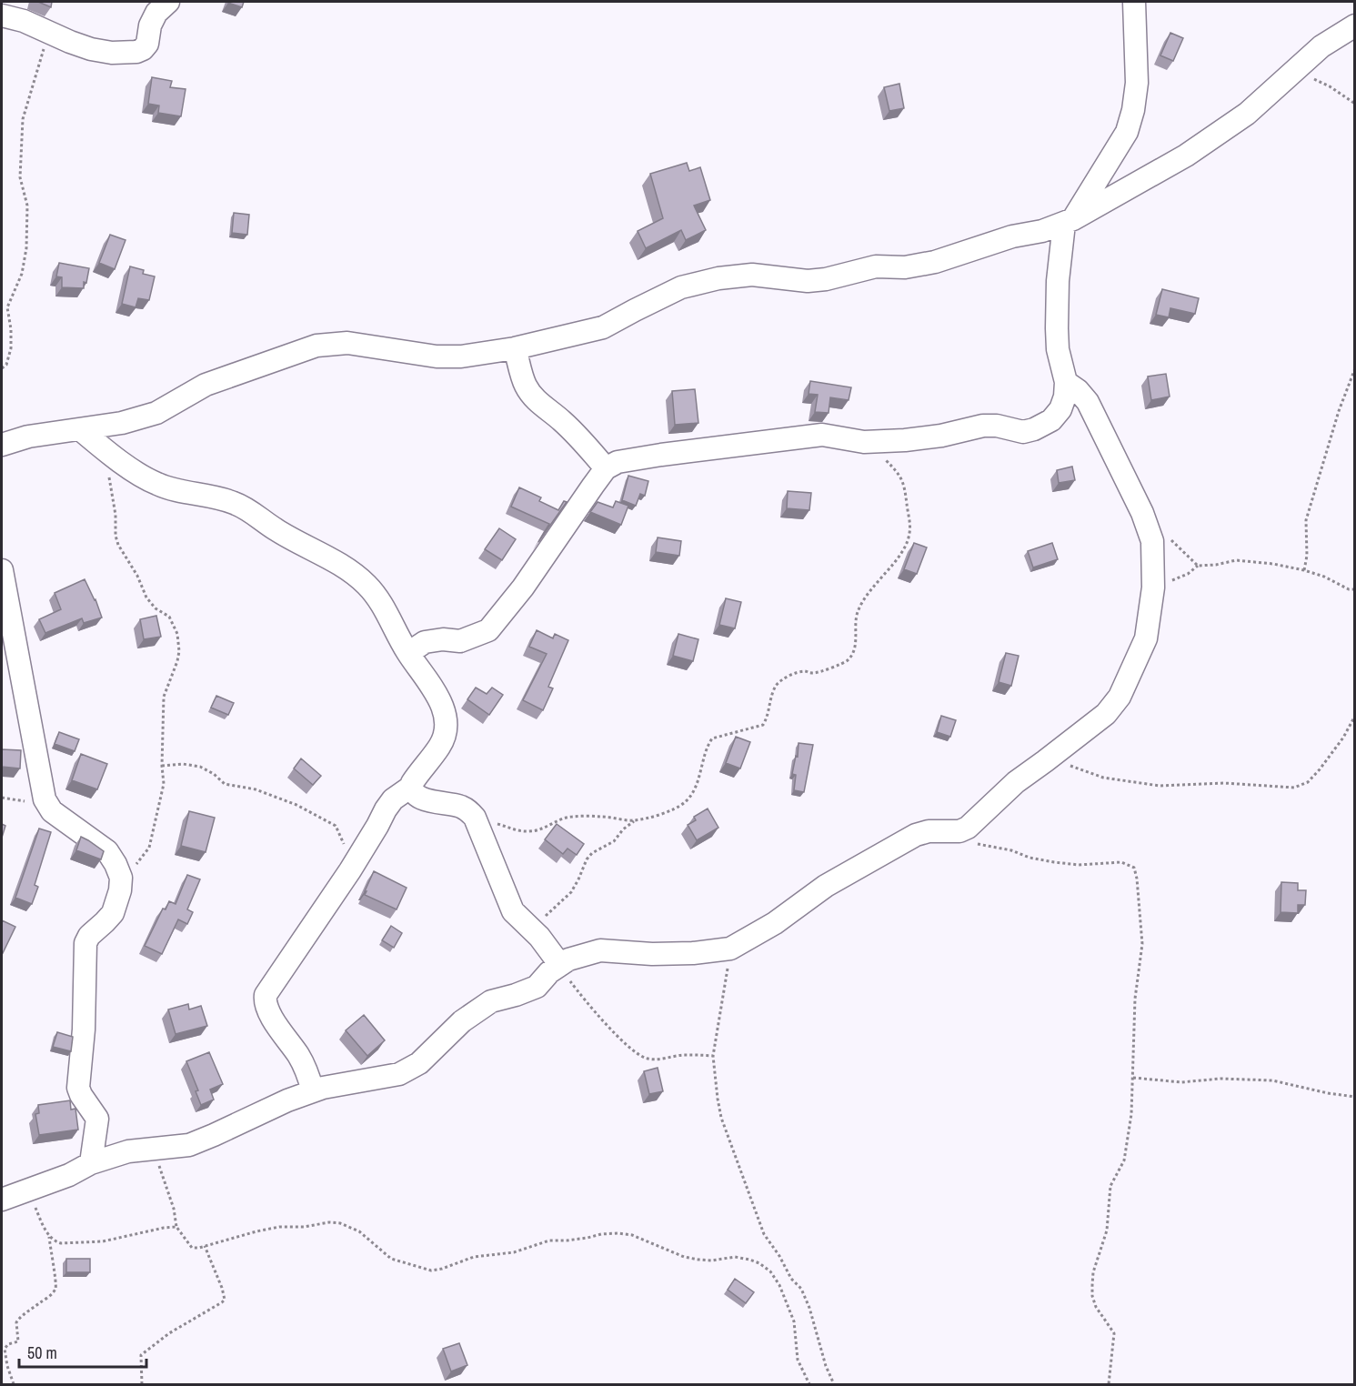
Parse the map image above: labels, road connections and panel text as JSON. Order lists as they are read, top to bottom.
{
  "scale_bar": "50 m"
}
